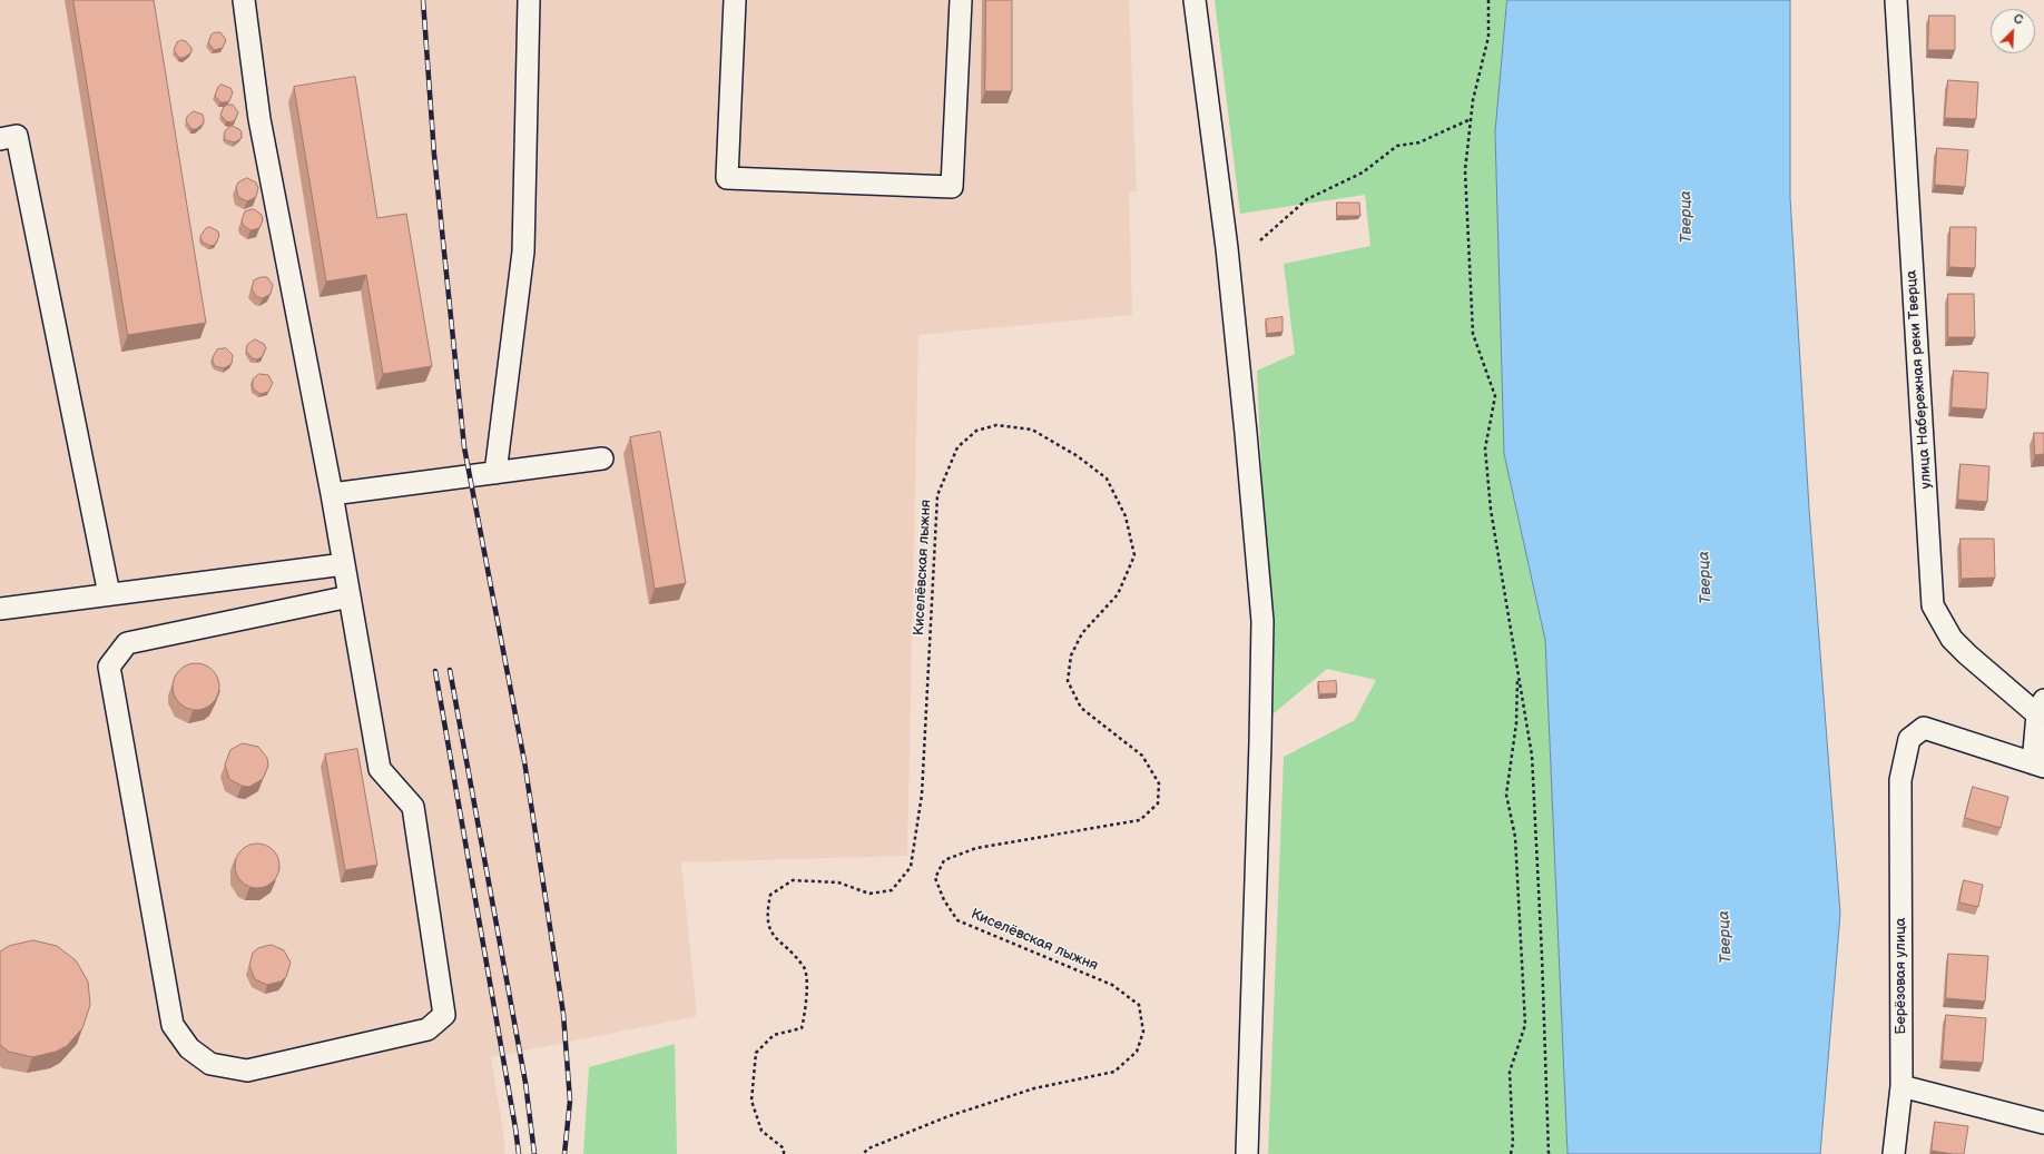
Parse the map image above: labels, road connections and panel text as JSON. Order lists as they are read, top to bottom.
{
  "streets": {
    "street": ["улица Набережная реки Тверца", "Берёзовая улица"],
    "path": ["Киселёвская лыжня"]
  },
  "water": ["Тверца"],
  "north": "top right"
}
